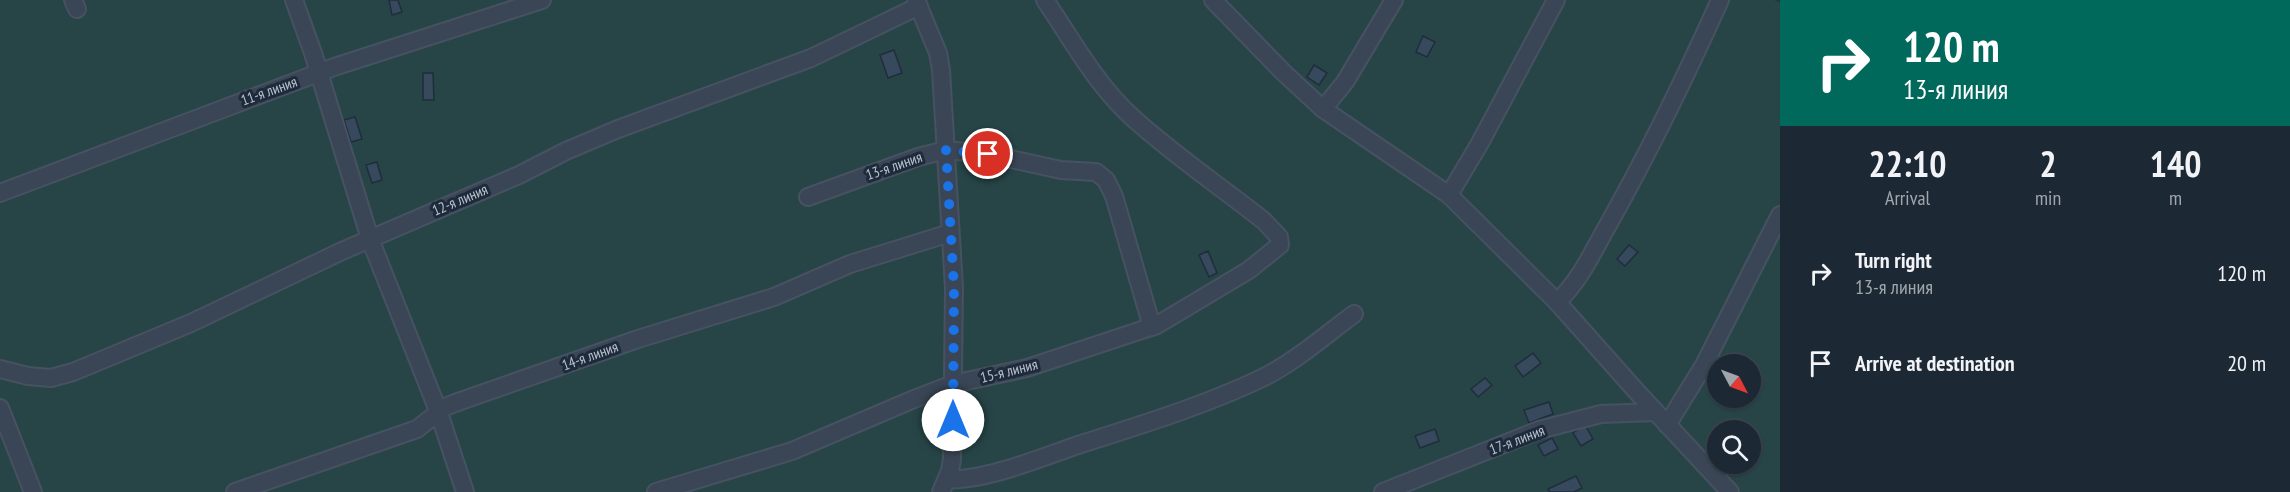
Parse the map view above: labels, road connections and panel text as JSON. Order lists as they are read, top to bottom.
{
  "streets": {
    "street": [
      "11-я линия",
      "13-я линия",
      "12-я линия",
      "14-я линия",
      "15-я линия",
      "17-я линия"
    ]
  },
  "crossings": [
    ["13-я линия", "15-я линия"]
  ],
  "north": "bottom right",
  "page": {
    "turn": ["120 m", "13-я линия"],
    "eta": [
      "22:10",
      "Arrival",
      "2",
      "min",
      "140",
      "m"
    ],
    "list": [
      {
        "name": "Turn right",
        "note": "13-я линия",
        "value": "120 m"
      },
      {
        "name": "Arrive at destination",
        "value": "20 m"
      }
    ]
  }
}
